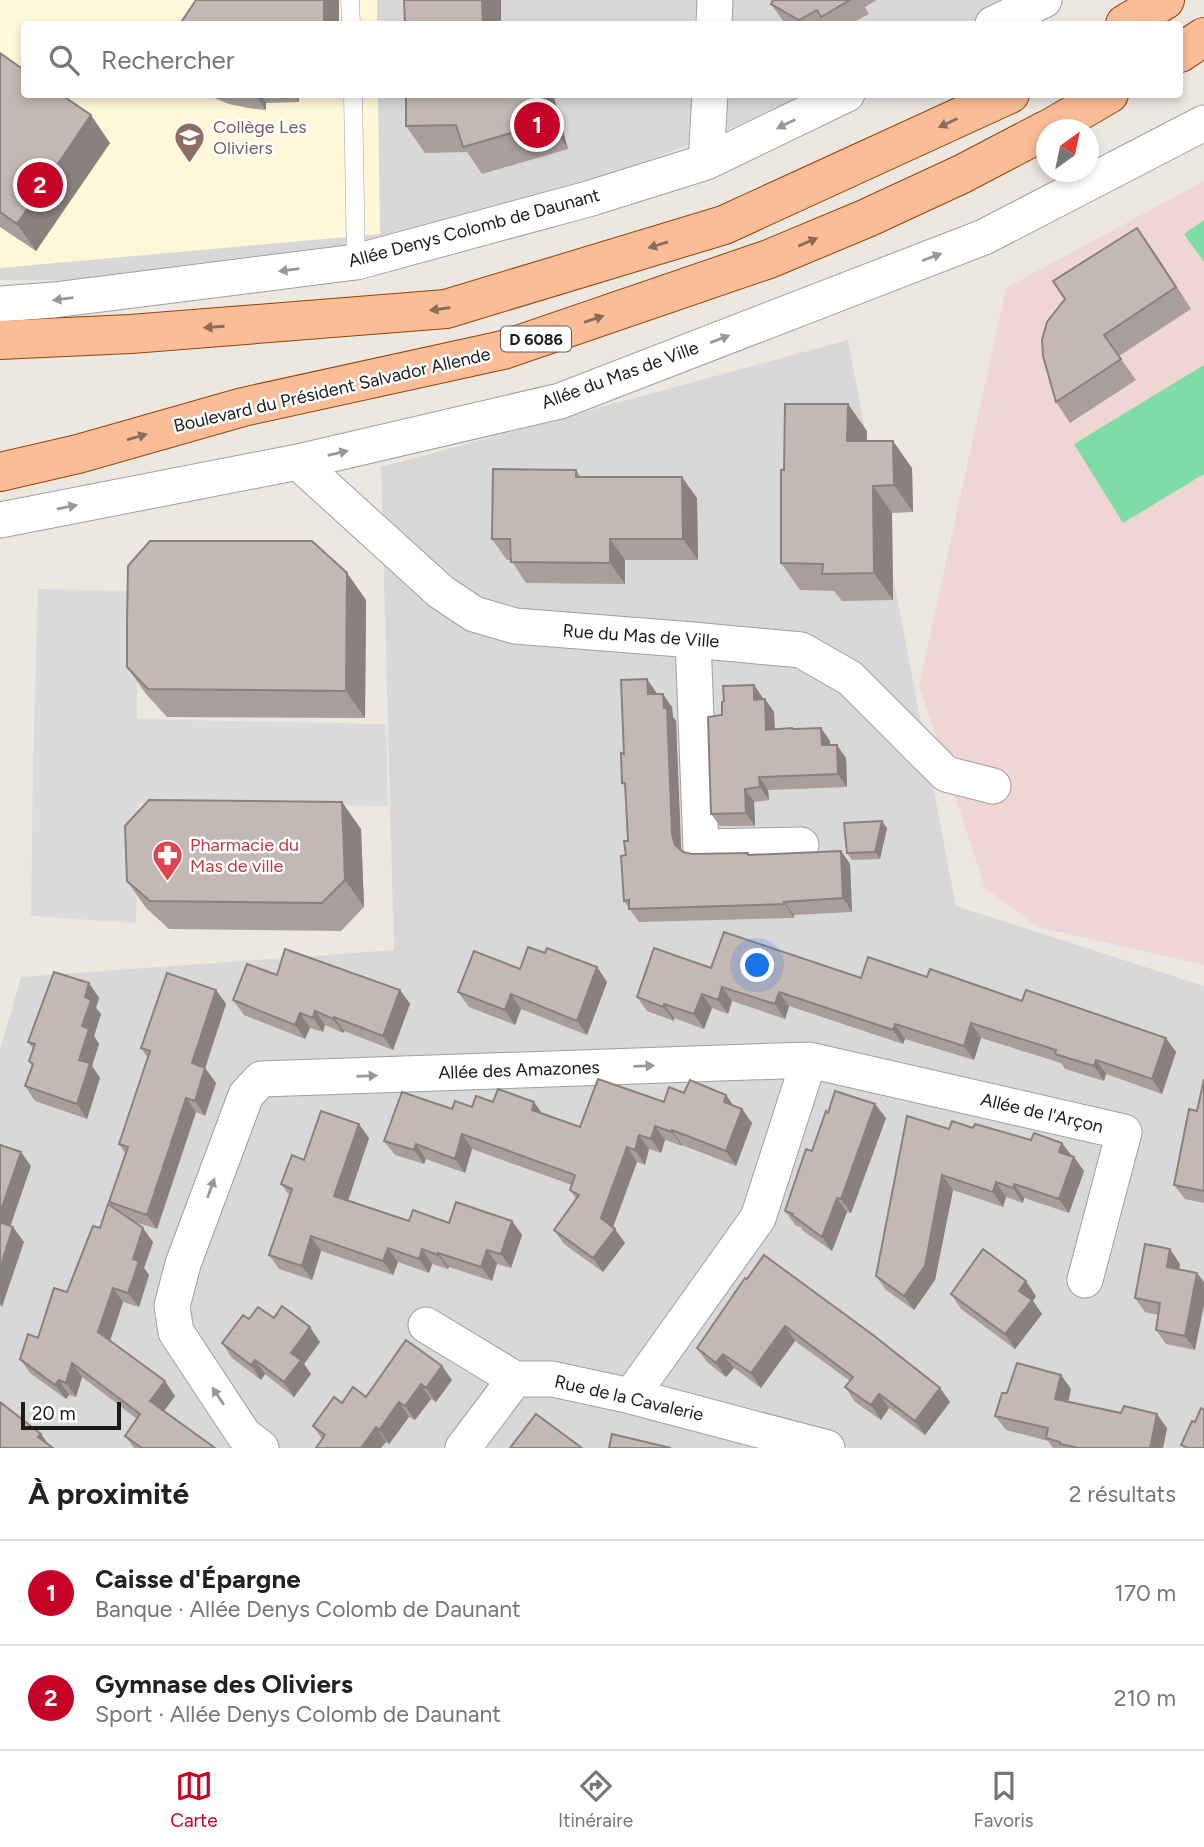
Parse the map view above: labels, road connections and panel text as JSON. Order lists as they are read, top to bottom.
{
  "streets": {
    "main road": ["D 6086", "Boulevard du Président Salvador Allende"],
    "street": [
      "Allée Denys Colomb de Daunant",
      "Allée du Mas de Ville",
      "Rue du Mas de Ville",
      "Allée des Amazones",
      "Allée de l'Arçon",
      "Rue de la Cavalerie"
    ]
  },
  "crossings": [
    ["Allée du Mas de Ville", "Rue du Mas de Ville"],
    ["Allée des Amazones", "Allée de l'Arçon"]
  ],
  "one_way": ["Allée Denys Colomb de Daunant", "Allée du Mas de Ville"],
  "places": {
    "school or university": ["Collège Les Oliviers"],
    "pharmacy": ["Pharmacie du Mas de ville"]
  },
  "scale_bar": "20 m",
  "north": "top right",
  "page": {
    "search": "Rechercher",
    "pins": ["1", "2"],
    "scale": "20 m",
    "heading": ["À proximité", "2 résultats"],
    "list": [
      {
        "mark": "1",
        "name": "Caisse d'Épargne",
        "note": "Banque · Allée Denys Colomb de Daunant",
        "value": "170 m"
      },
      {
        "mark": "2",
        "name": "Gymnase des Oliviers",
        "note": "Sport · Allée Denys Colomb de Daunant",
        "value": "210 m"
      }
    ],
    "nav": ["Carte", "Itinéraire", "Favoris"]
  }
}
